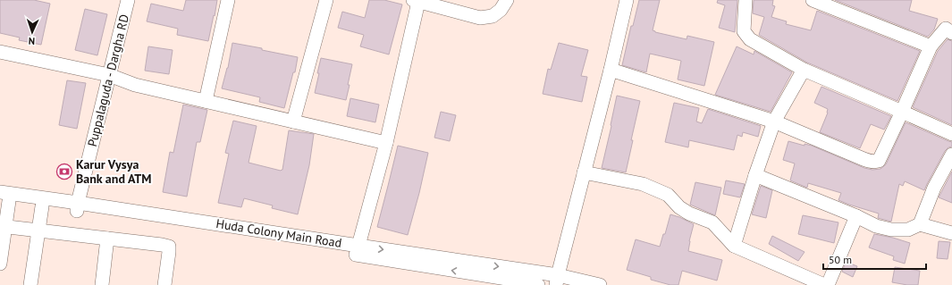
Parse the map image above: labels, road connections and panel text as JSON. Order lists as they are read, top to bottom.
{
  "streets": {
    "street": ["Puppalaguda - Dargha RD", "Huda Colony Main Road"]
  },
  "crossings": [
    ["Puppalaguda - Dargha RD", "Huda Colony Main Road"]
  ],
  "places": {
    "bank": ["Karur Vysya Bank and ATM"]
  },
  "scale_bar": "50 m",
  "north": "bottom"
}
